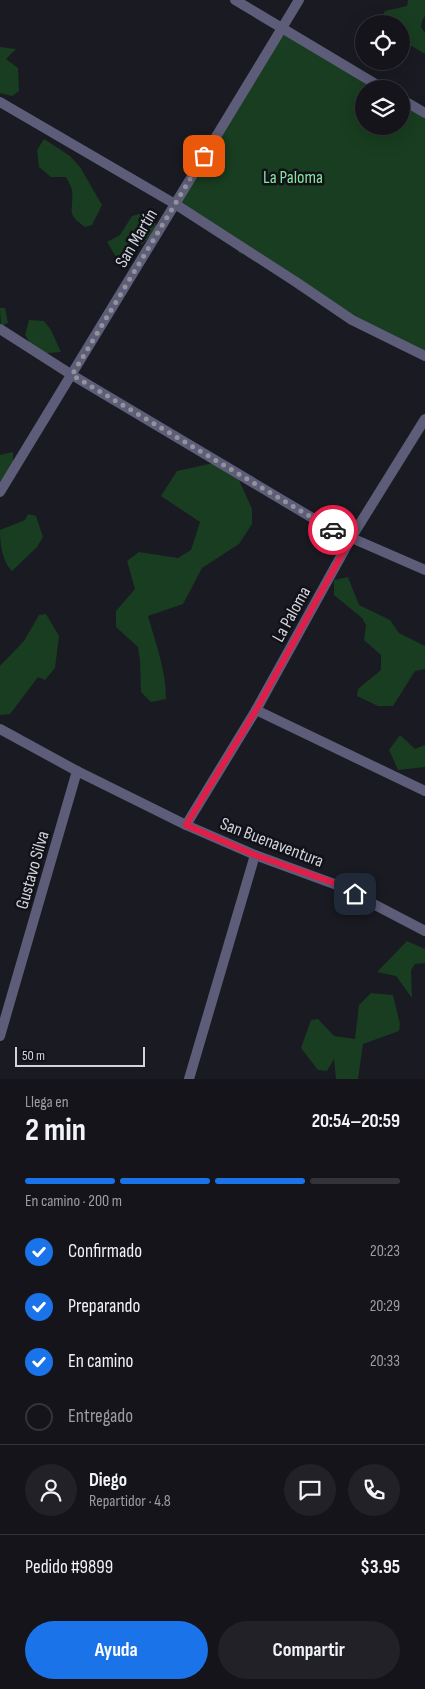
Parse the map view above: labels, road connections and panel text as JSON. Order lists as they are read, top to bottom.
{
  "streets": {
    "street": [
      "San Martín",
      "La Paloma",
      "San Buenaventura",
      "Gustavo Silva"
    ]
  },
  "crossings": [
    ["La Paloma", "San Buenaventura"],
    ["San Buenaventura", "Gustavo Silva"]
  ],
  "parks": ["La Paloma"],
  "scale_bar": "50 m",
  "page": {
    "scale": "50 m",
    "heading": ["2 min", "Llega en", "20:54–20:59"],
    "panel": [
      "Diego",
      "Repartidor · 4.8",
      "Pedido #9899",
      "$3.95"
    ],
    "bar": "En camino · 200 m",
    "list": [
      ["Confirmado", "20:23"],
      ["Preparando", "20:29"],
      ["En camino", "20:33"],
      "Entregado"
    ],
    "buttons": ["Ayuda", "Compartir"]
  }
}
